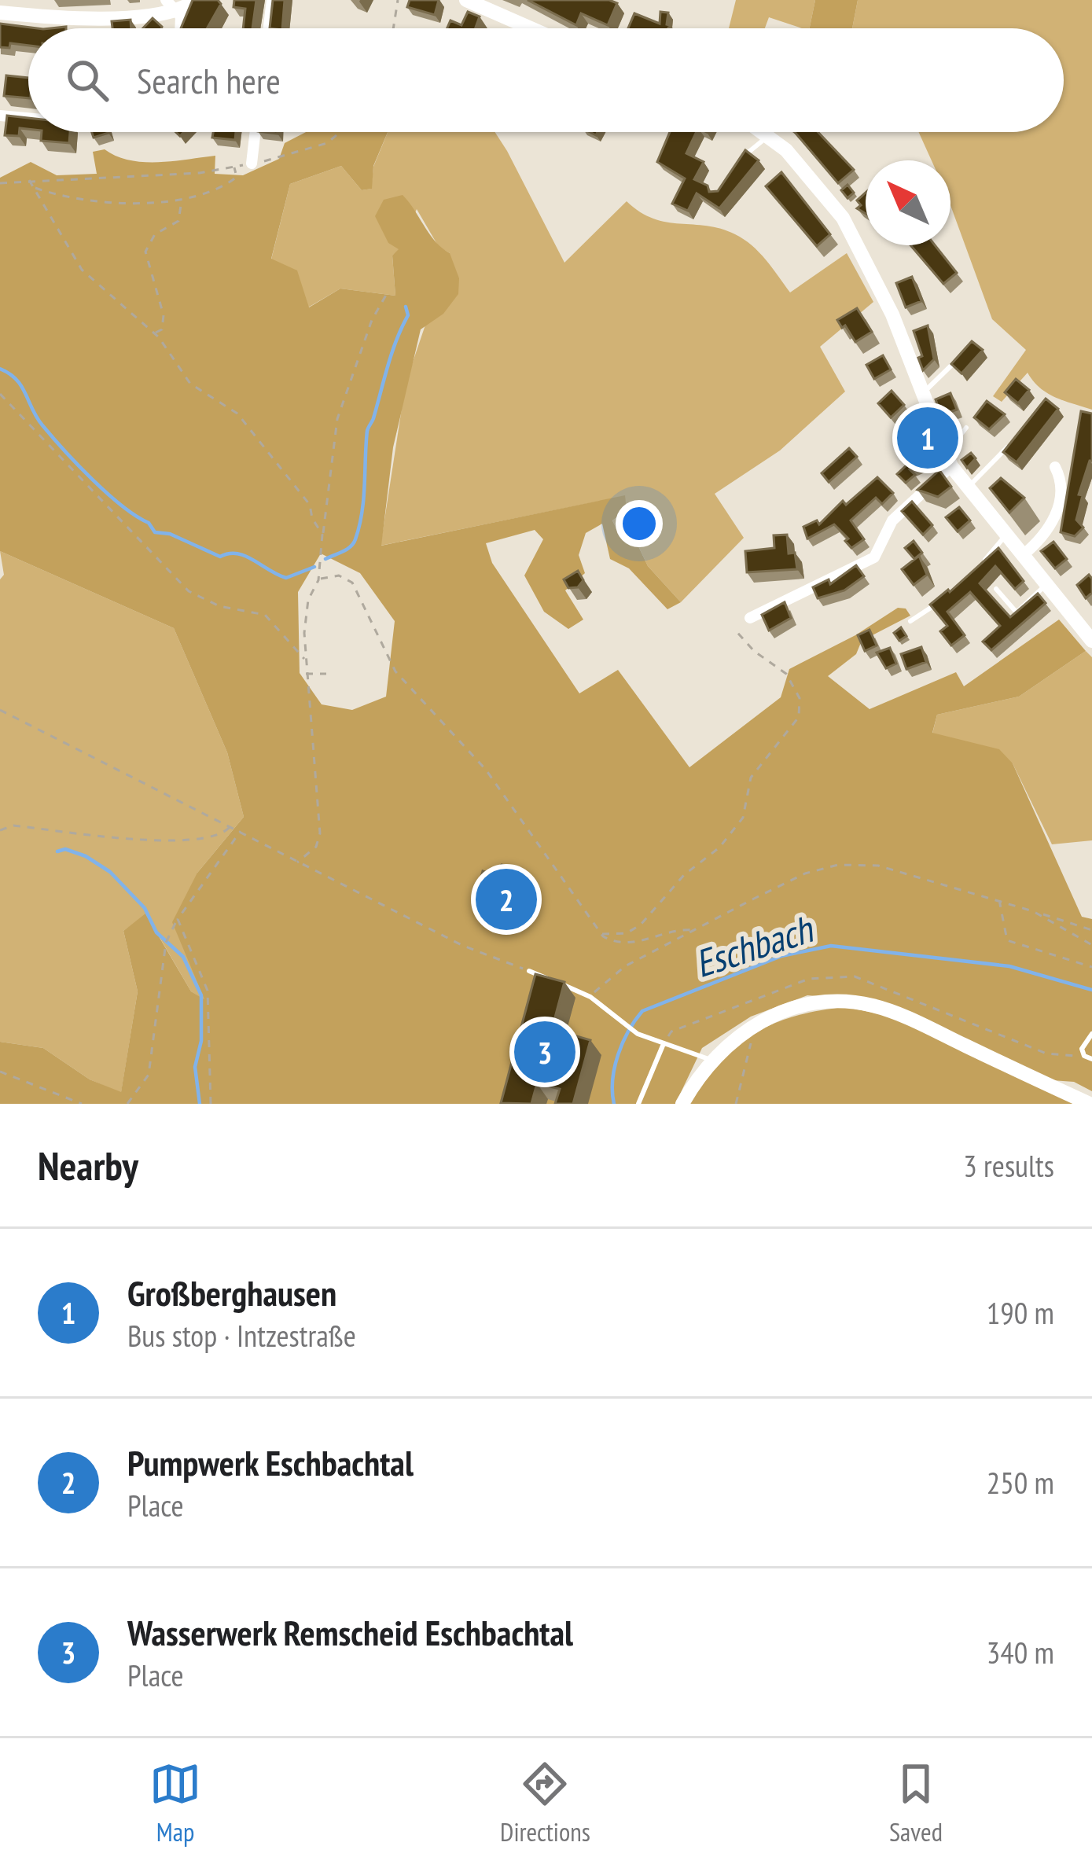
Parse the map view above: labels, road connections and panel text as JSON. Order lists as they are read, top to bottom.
{
  "water": ["Eschbach"],
  "north": "top left",
  "page": {
    "search": "Search here",
    "pins": ["1", "2", "3"],
    "heading": ["Nearby", "3 results"],
    "list": [
      {
        "mark": "1",
        "name": "Großberghausen",
        "note": "Bus stop · Intzestraße",
        "value": "190 m"
      },
      {
        "mark": "2",
        "name": "Pumpwerk Eschbachtal",
        "note": "Place",
        "value": "250 m"
      },
      {
        "mark": "3",
        "name": "Wasserwerk Remscheid Eschbachtal",
        "note": "Place",
        "value": "340 m"
      }
    ],
    "nav": ["Map", "Directions", "Saved"]
  }
}
